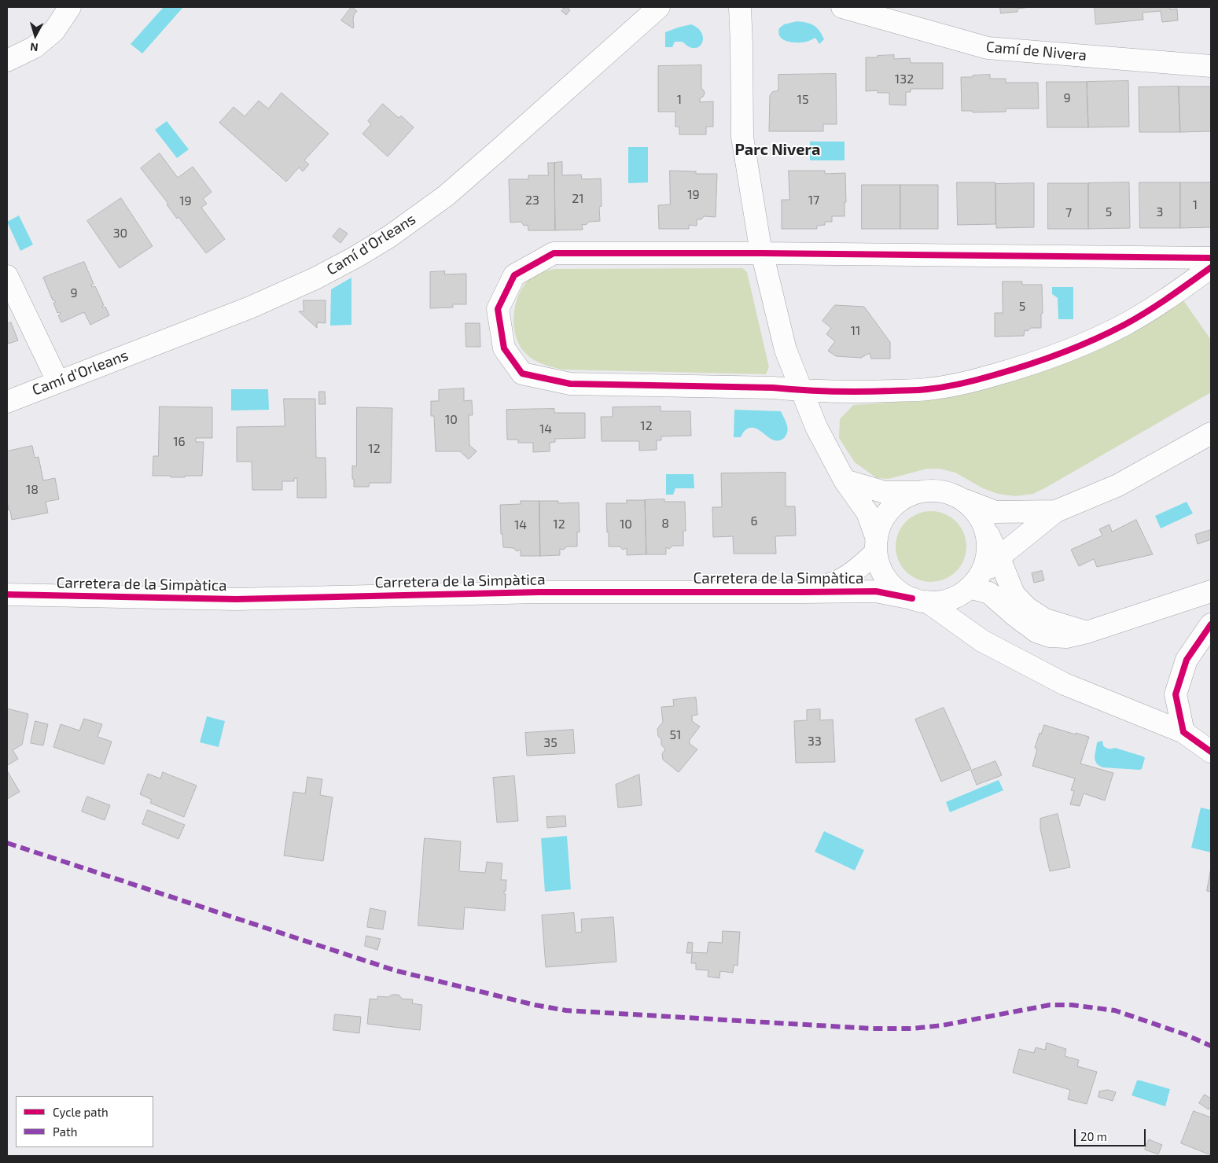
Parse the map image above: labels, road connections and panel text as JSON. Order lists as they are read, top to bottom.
{
  "streets": {
    "street": ["Camí de Nivera", "Camí d'Orleans", "Carretera de la Simpàtica"]
  },
  "districts": ["Parc Nivera"],
  "house_numbers": [
    "132",
    "9",
    "1",
    "15",
    "19",
    "21",
    "23",
    "17",
    "19",
    "1",
    "5",
    "3",
    "7",
    "30",
    "9",
    "5",
    "11",
    "10",
    "12",
    "14",
    "16",
    "12",
    "18",
    "6",
    "8",
    "12",
    "10",
    "14",
    "51",
    "33",
    "35"
  ],
  "legend": ["Cycle path", "Path"],
  "scale_bar": "20 m",
  "north": "bottom"
}
